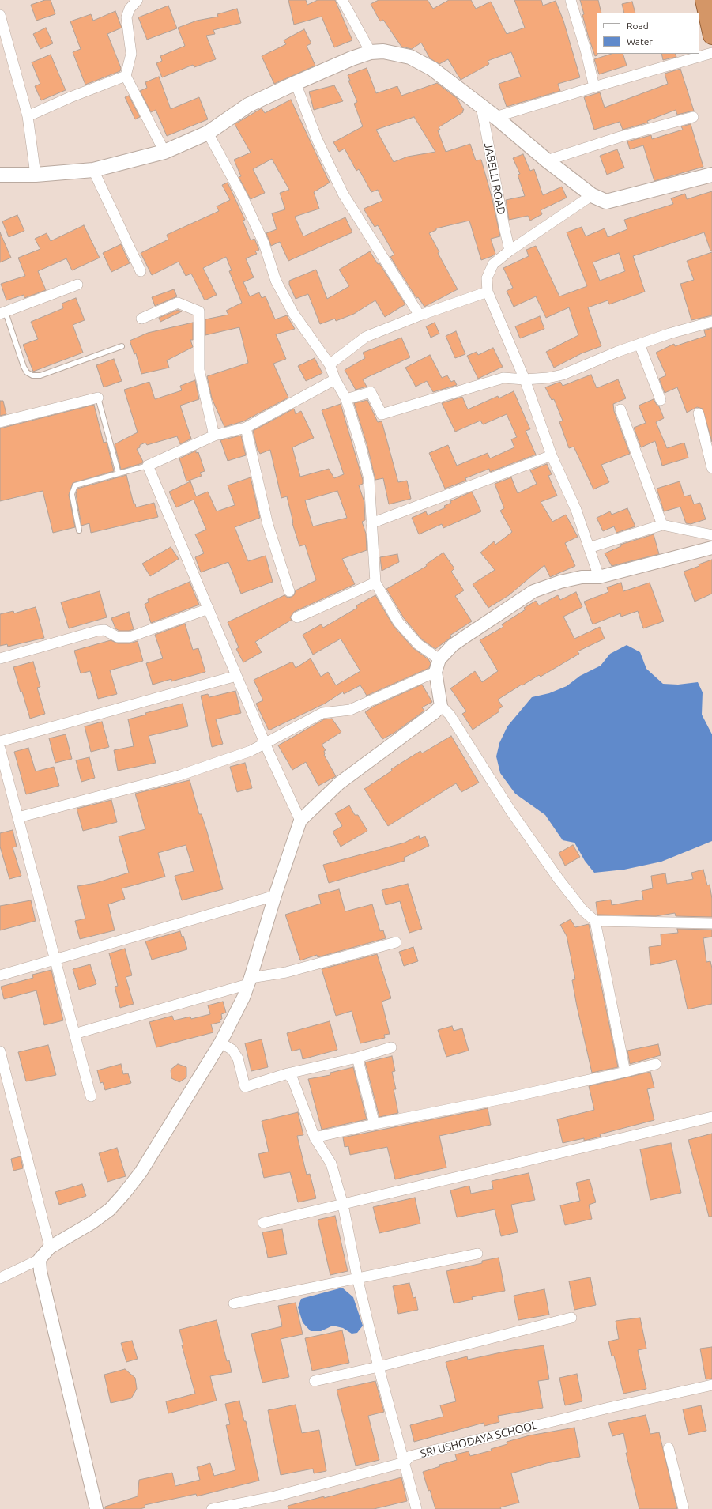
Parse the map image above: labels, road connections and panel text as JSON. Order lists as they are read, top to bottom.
{
  "streets": {
    "street": ["JABELLI ROAD", "SRI USHODAYA SCHOOL"]
  },
  "legend": ["Road", "Water"]
}
